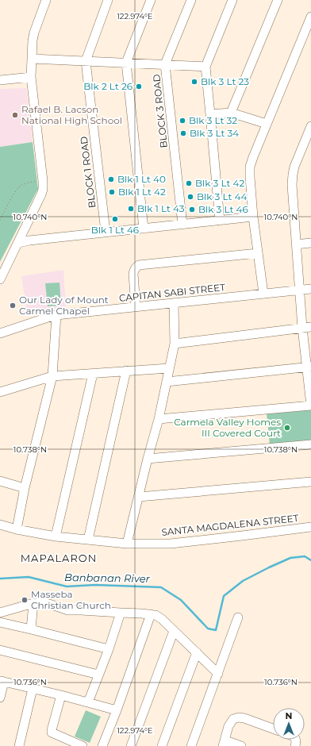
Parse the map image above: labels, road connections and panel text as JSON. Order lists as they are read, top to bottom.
{
  "streets": {
    "street": [
      "BLOCK 3 ROAD",
      "BLOCK 1 ROAD",
      "CAPITAN SABI STREET",
      "SANTA MAGDALENA STREET"
    ]
  },
  "districts": ["MAPALARON"],
  "water": ["Banbanan River"],
  "places": [
    "Blk 3 Lt 23",
    "Blk 2 Lt 26",
    "Rafael B. Lacson National High School",
    "Blk 3 Lt 32",
    "Blk 3 Lt 34",
    "Blk 1 Lt 40",
    "Blk 3 Lt 42",
    "Blk 1 Lt 42",
    "Blk 3 Lt 44",
    "Blk 1 Lt 43",
    "Blk 3 Lt 46",
    "Blk 1 Lt 46",
    "Our Lady of Mount Carmel Chapel",
    "Carmela Valley Homes III Covered Court",
    "Masseba Christian Church"
  ],
  "north": "top",
  "coordinates": [
    "122.974°E",
    "10.740°N",
    "10.738°N",
    "10.736°N"
  ]
}
